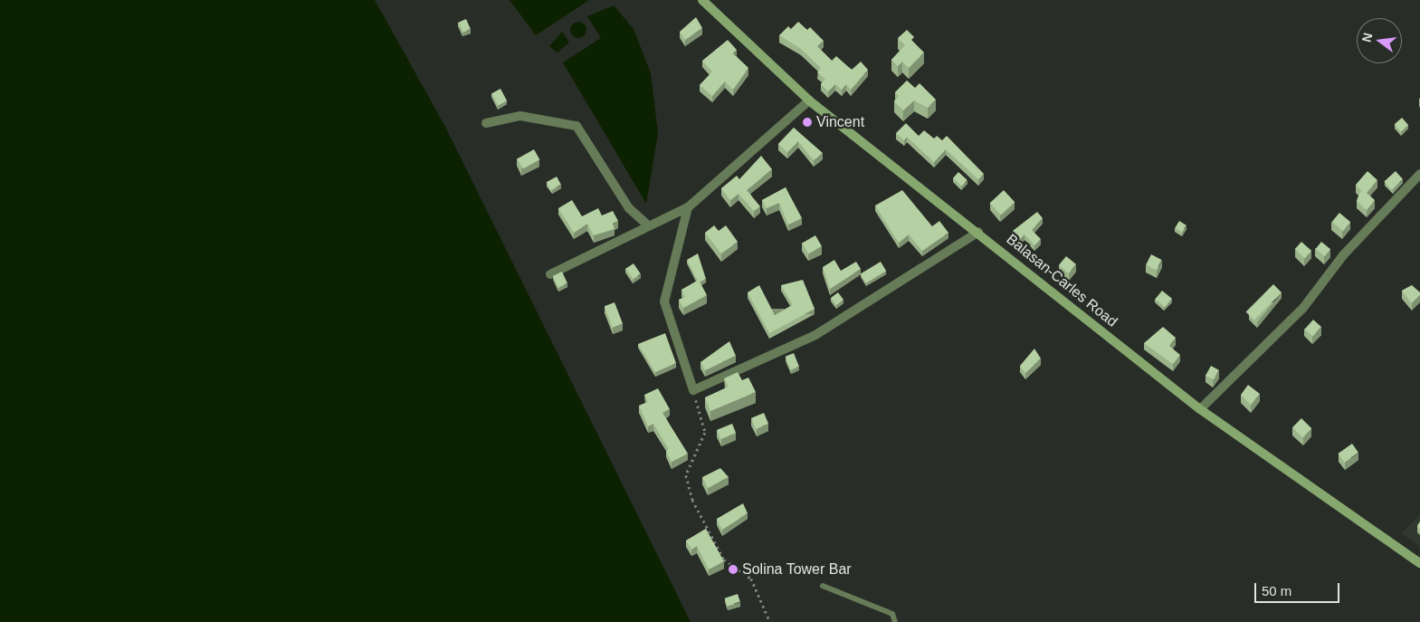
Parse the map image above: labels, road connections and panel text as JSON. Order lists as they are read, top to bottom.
{
  "streets": {
    "main road": ["Balasan-Carles Road"]
  },
  "places": ["Vincent", "Solina Tower Bar"],
  "scale_bar": "50 m",
  "north": "left"
}
